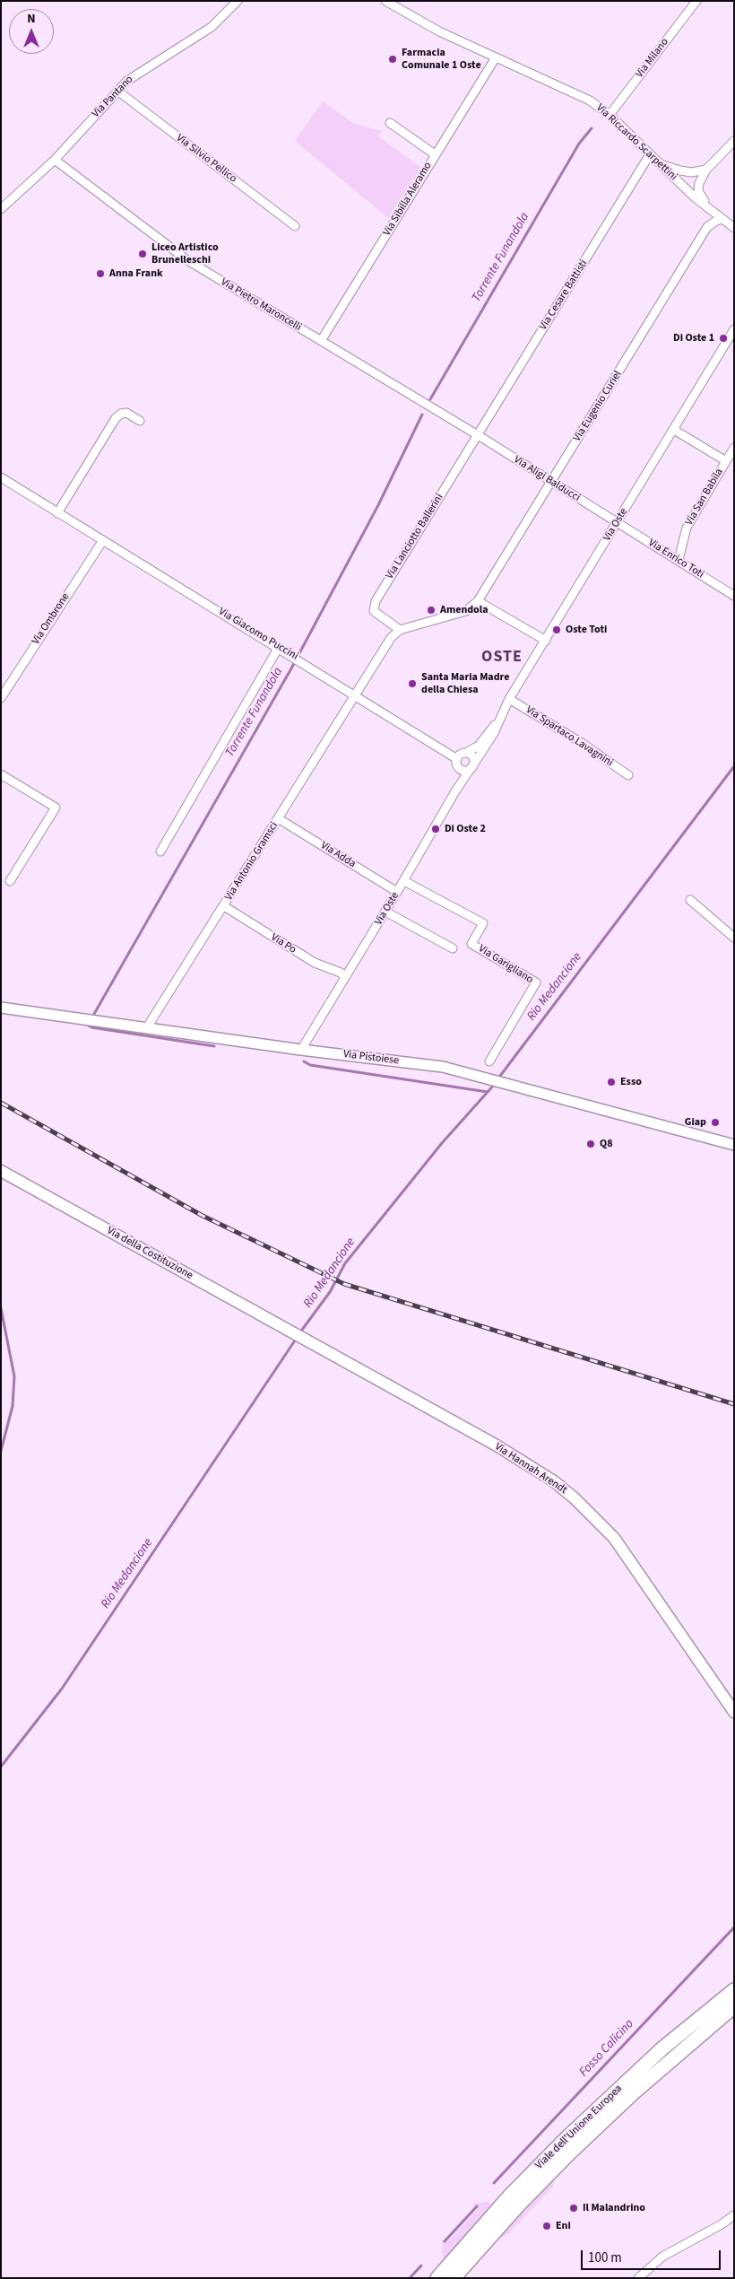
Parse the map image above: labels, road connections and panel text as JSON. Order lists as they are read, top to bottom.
{
  "streets": {
    "main road": ["Via della Costituzione", "Via Hannah Arendt", "Viale dell'Unione Europea"],
    "street": [
      "Via Milano",
      "Via Pantano",
      "Via Riccardo Scarpettini",
      "Via Silvio Pellico",
      "Via Sibilla Aleramo",
      "Via Cesare Battisti",
      "Via Pietro Maroncelli",
      "Via Eugenio Curiel",
      "Via Aligi Balducci",
      "Via San Babila",
      "Via Oste",
      "Via Lanciotto Ballerini",
      "Via Enrico Toti",
      "Via Ombrone",
      "Via Giacomo Puccini",
      "Via Spartaco Lavagnini",
      "Via Adda",
      "Via Antonio Gramsci",
      "Via Po",
      "Via Garigliano",
      "Via Pistoiese"
    ]
  },
  "crossings": [
    ["Via Milano", "Via Riccardo Scarpettini"],
    ["Via Pantano", "Via Silvio Pellico"],
    ["Via Pantano", "Via Pietro Maroncelli"],
    ["Via Riccardo Scarpettini", "Via Sibilla Aleramo"],
    ["Via Riccardo Scarpettini", "Via Cesare Battisti"],
    ["Via Riccardo Scarpettini", "Via Eugenio Curiel"],
    ["Via Sibilla Aleramo", "Via Pietro Maroncelli"],
    ["Via Cesare Battisti", "Via Pietro Maroncelli"],
    ["Via Cesare Battisti", "Via Aligi Balducci"],
    ["Via Cesare Battisti", "Via Lanciotto Ballerini"],
    ["Via Pietro Maroncelli", "Via Aligi Balducci"],
    ["Via Pietro Maroncelli", "Via Lanciotto Ballerini"],
    ["Via Eugenio Curiel", "Via Aligi Balducci"],
    ["Via Aligi Balducci", "Via Oste"],
    ["Via Aligi Balducci", "Via Lanciotto Ballerini"],
    ["Via Aligi Balducci", "Via Enrico Toti"],
    ["Via San Babila", "Via Oste"],
    ["Via San Babila", "Via Enrico Toti"],
    ["Via Oste", "Via Enrico Toti"],
    ["Via Oste", "Via Giacomo Puccini"],
    ["Via Oste", "Via Spartaco Lavagnini"],
    ["Via Oste", "Via Adda"],
    ["Via Oste", "Via Po"],
    ["Via Oste", "Via Garigliano"],
    ["Via Oste", "Via Pistoiese"],
    ["Via Lanciotto Ballerini", "Via Antonio Gramsci"],
    ["Via Ombrone", "Via Giacomo Puccini"],
    ["Via Giacomo Puccini", "Via Antonio Gramsci"],
    ["Via Adda", "Via Antonio Gramsci"],
    ["Via Antonio Gramsci", "Via Po"],
    ["Via Antonio Gramsci", "Via Pistoiese"],
    ["Via della Costituzione", "Via Hannah Arendt"]
  ],
  "districts": ["OSTE"],
  "water": ["Torrente Funandola", "Rio Medancione", "Fosso Calicino"],
  "places": [
    "Farmacia Comunale 1 Oste",
    "Liceo Artistico Brunelleschi",
    "Anna Frank",
    "Di Oste 1",
    "Amendola",
    "Oste Toti",
    "Santa Maria Madre della Chiesa",
    "Di Oste 2",
    "Esso",
    "Giap",
    "Q8",
    "Il Malandrino",
    "Eni"
  ],
  "scale_bar": "100 m",
  "north": "top"
}
